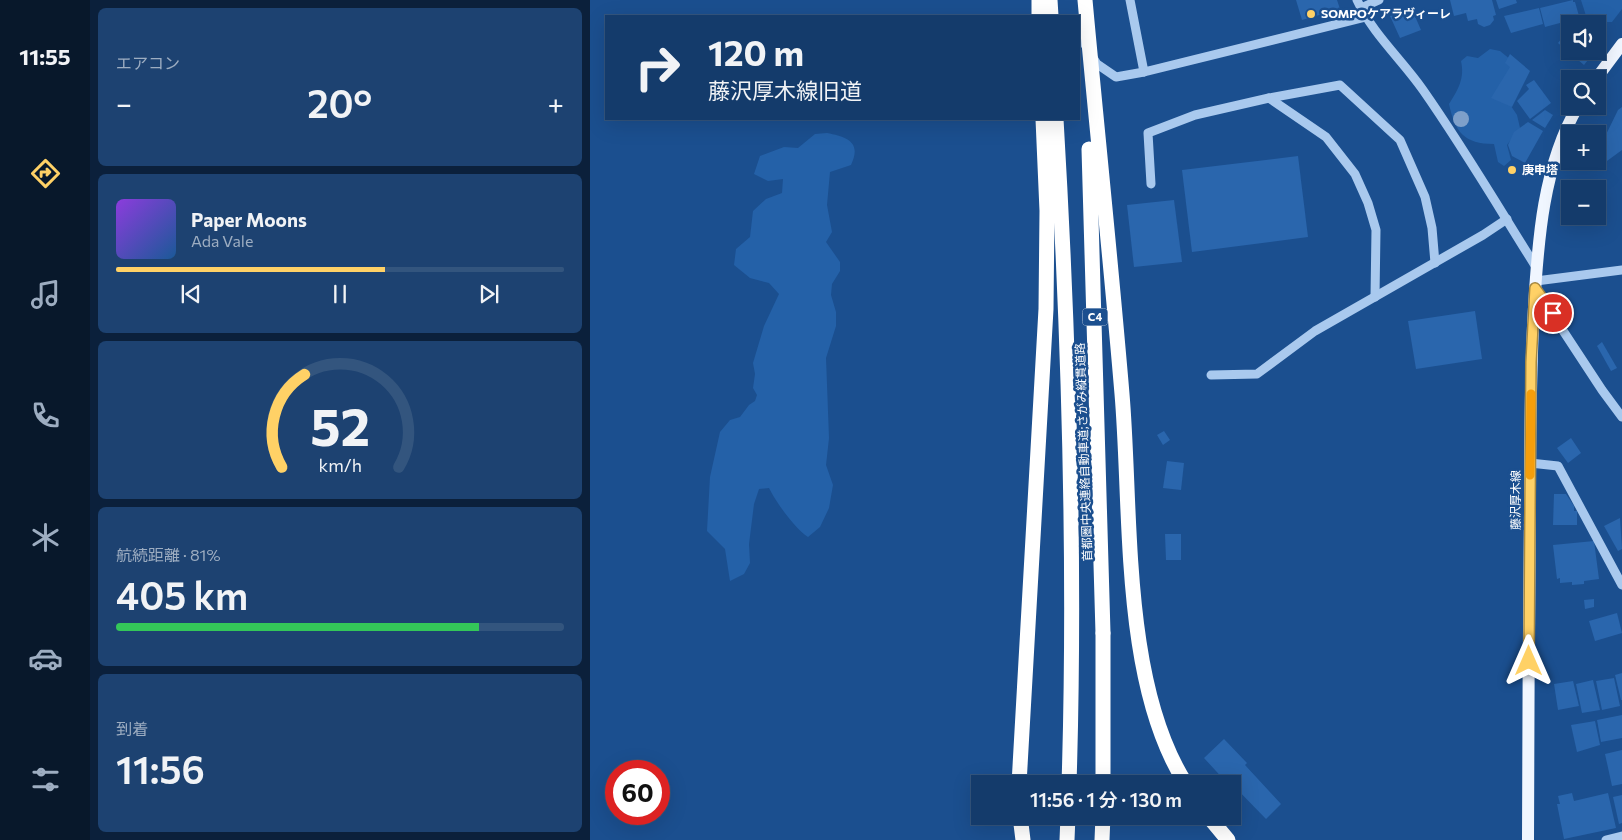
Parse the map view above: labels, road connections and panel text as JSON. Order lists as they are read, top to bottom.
{
  "streets": {
    "highway": ["C4", "首都圏中央連絡自動車道;さがみ縦貫道路"],
    "main road": ["藤沢厚木線"]
  },
  "places": ["SOMPOケアラヴィーレ", "庚申塔"],
  "page": {
    "tabs": "11:55",
    "tile": [
      "エアコン",
      ["航続距離 · 81%", "405 km"],
      ["到着", "11:56"]
    ],
    "map_buttons": ["+", "−"],
    "turn": ["120 m", "藤沢厚木線旧道"],
    "heat": ["−", "20°", "+"],
    "song": ["Paper Moons", "Ada Vale"],
    "limit": "60",
    "trip": "11:56 · 1 分 · 130 m",
    "gauge": ["52", "km/h"]
  }
}
